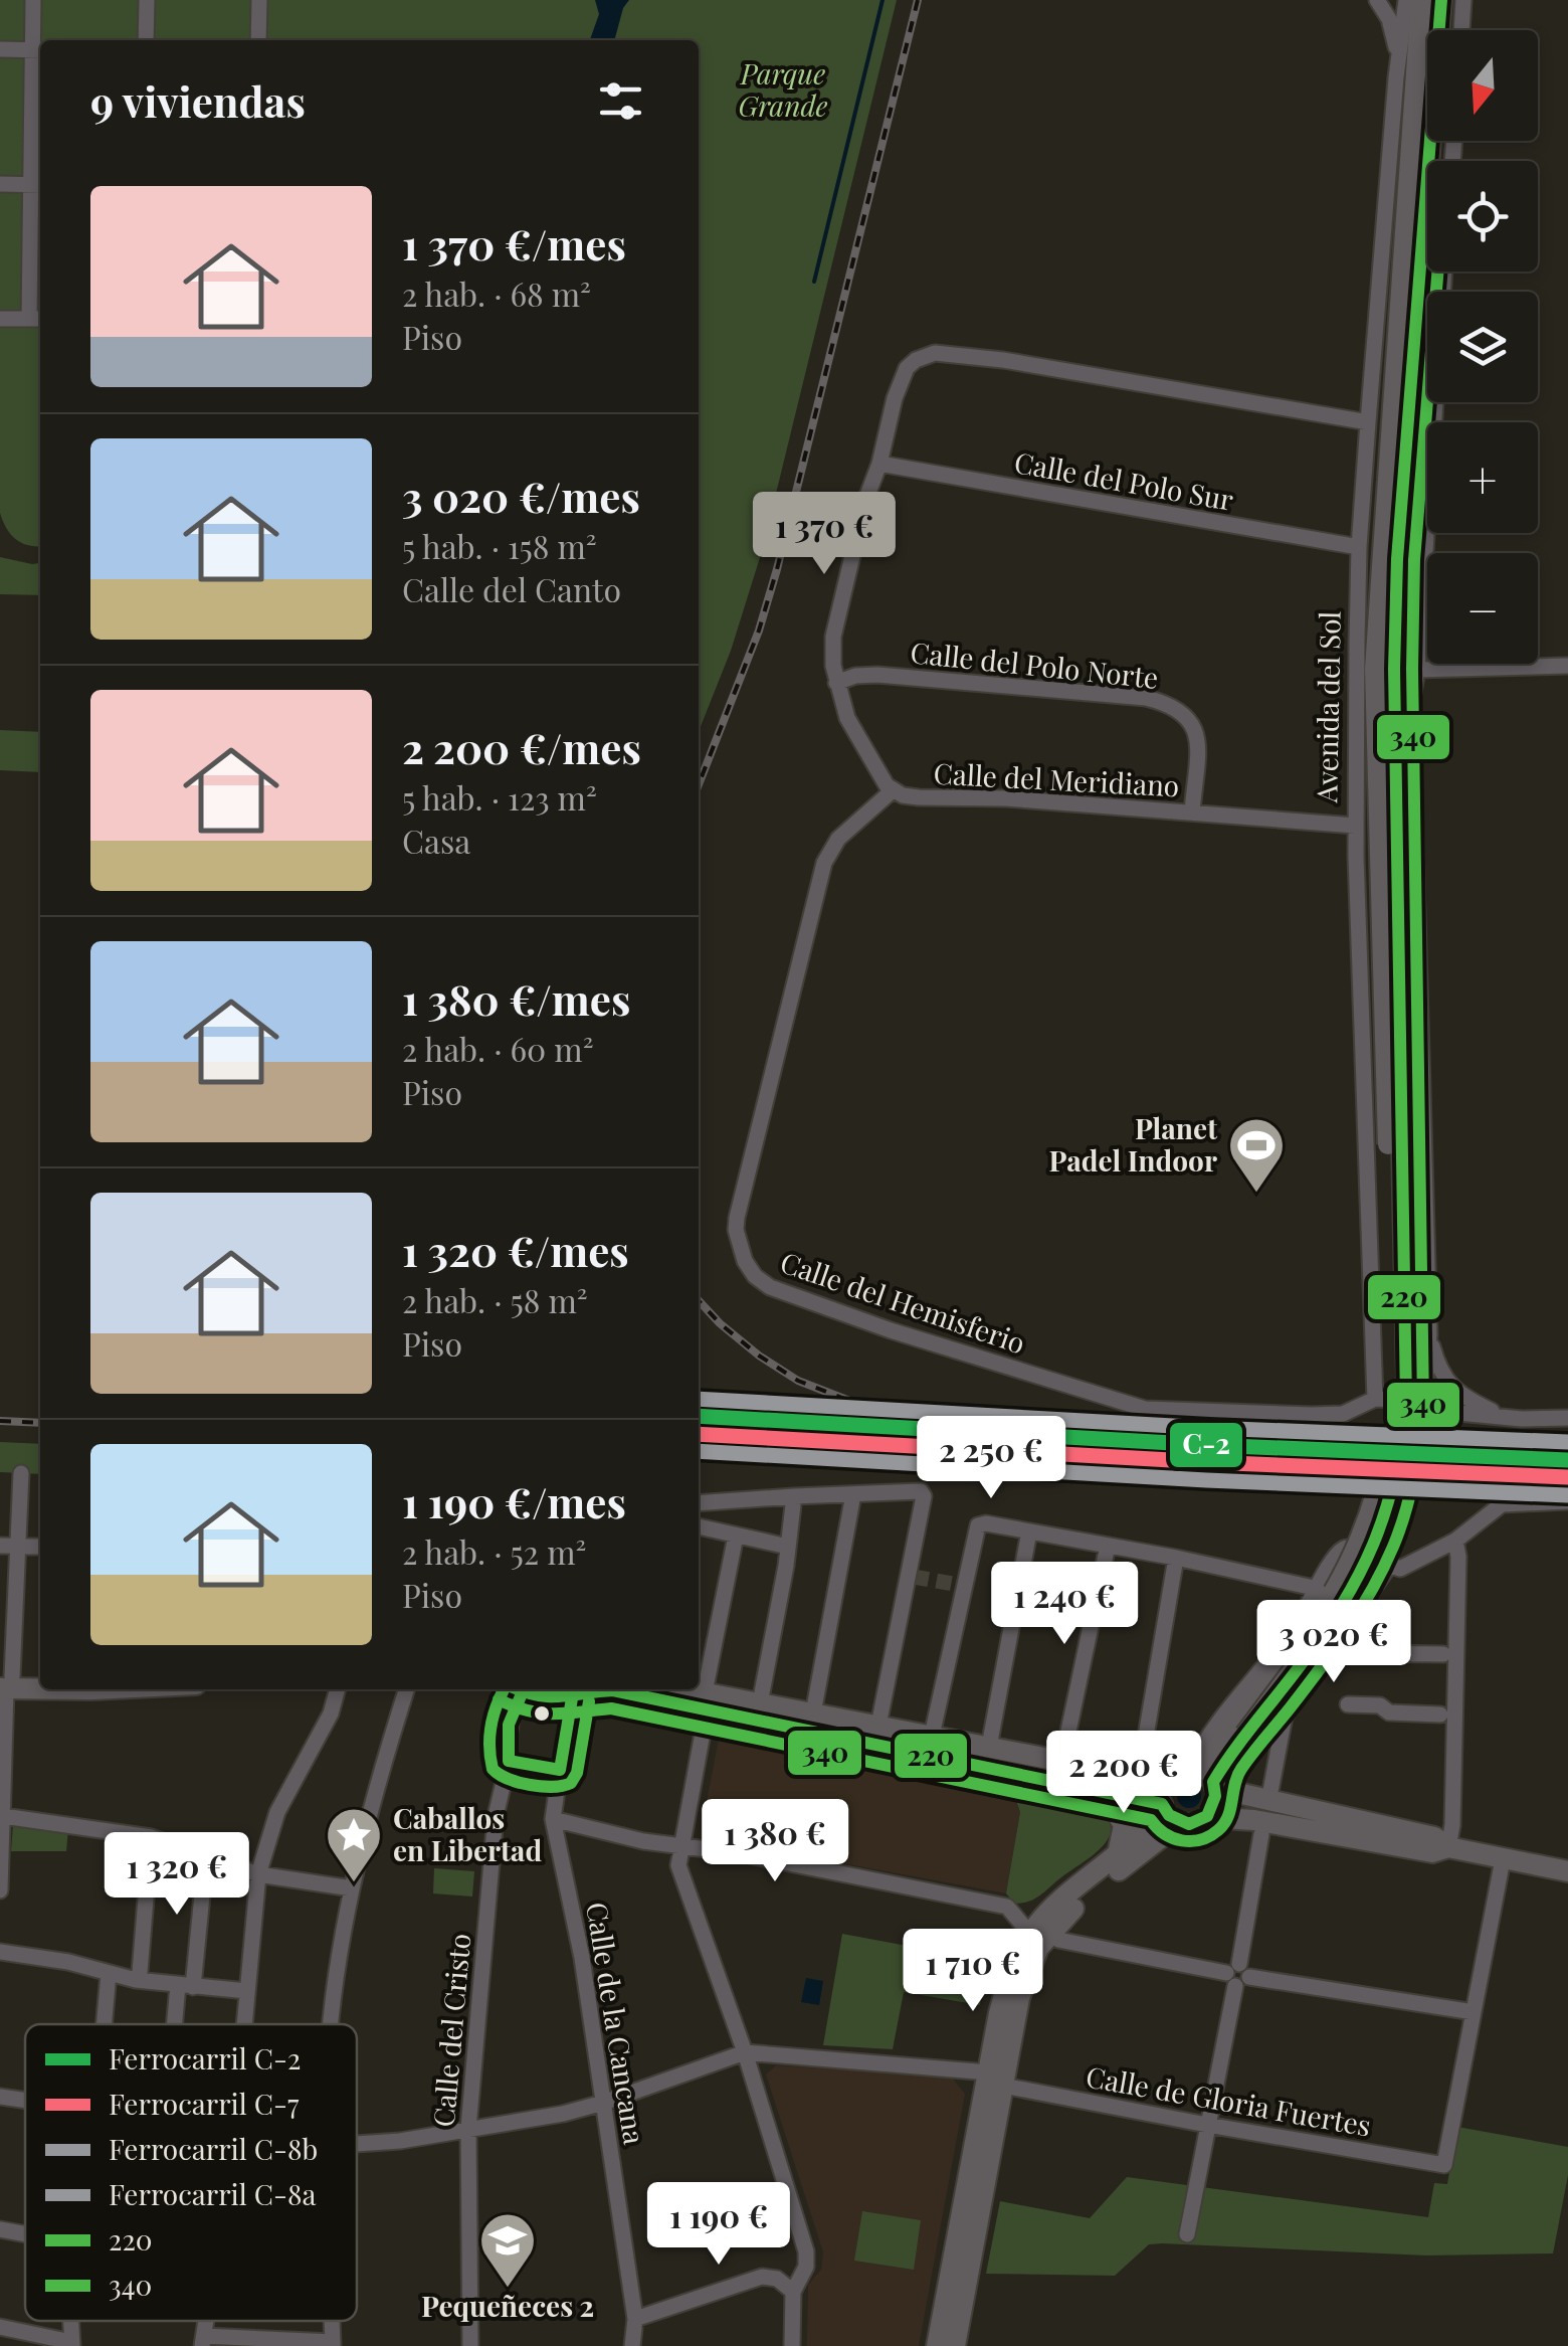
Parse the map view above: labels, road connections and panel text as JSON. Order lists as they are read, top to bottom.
{
  "streets": {
    "main road": ["Avenida del Sol"],
    "street": [
      "Calle del Polo Sur",
      "Calle del Polo Norte",
      "Calle del Meridiano",
      "Calle del Hemisferio",
      "Calle de la Cancana",
      "Calle del Cristo",
      "Calle de Gloria Fuertes"
    ]
  },
  "crossings": [
    ["Calle del Polo Sur", "Avenida del Sol"],
    ["Calle del Polo Sur", "Calle del Meridiano"],
    ["Calle del Polo Norte", "Calle del Meridiano"],
    ["Avenida del Sol", "Calle del Meridiano"],
    ["Avenida del Sol", "Calle del Hemisferio"],
    ["Calle del Meridiano", "Calle del Hemisferio"]
  ],
  "parks": ["Parque Grande"],
  "places": {
    "sports": ["Planet Padel Indoor"],
    "place": ["Caballos en Libertad"],
    "school or university": ["Pequeñeces 2"]
  },
  "lines": [
    "transit line 220",
    "transit line 340",
    "rail line C-8b",
    "rail line C-2",
    "rail line C-7",
    "rail line C-8a"
  ],
  "legend": [
    "Ferrocarril C-2",
    "Ferrocarril C-7",
    "Ferrocarril C-8b",
    "Ferrocarril C-8a",
    "220",
    "340"
  ],
  "north": "bottom",
  "page": {
    "map_buttons": ["+", "−"],
    "heading": "9 viviendas",
    "list": [
      {
        "name": "1 370 €/mes",
        "note": "2 hab. · 68 m² · Piso"
      },
      {
        "name": "3 020 €/mes",
        "note": "5 hab. · 158 m² · Calle del Canto"
      },
      {
        "name": "2 200 €/mes",
        "note": "5 hab. · 123 m² · Casa"
      },
      {
        "name": "1 380 €/mes",
        "note": "2 hab. · 60 m² · Piso"
      },
      {
        "name": "1 320 €/mes",
        "note": "2 hab. · 58 m² · Piso"
      },
      {
        "name": "1 190 €/mes",
        "note": "2 hab. · 52 m² · Piso"
      }
    ],
    "price": [
      "1 370 €",
      "2 250 €",
      "1 240 €",
      "3 020 €",
      "2 200 €",
      "1 380 €",
      "1 320 €",
      "1 710 €",
      "1 190 €"
    ]
  }
}
